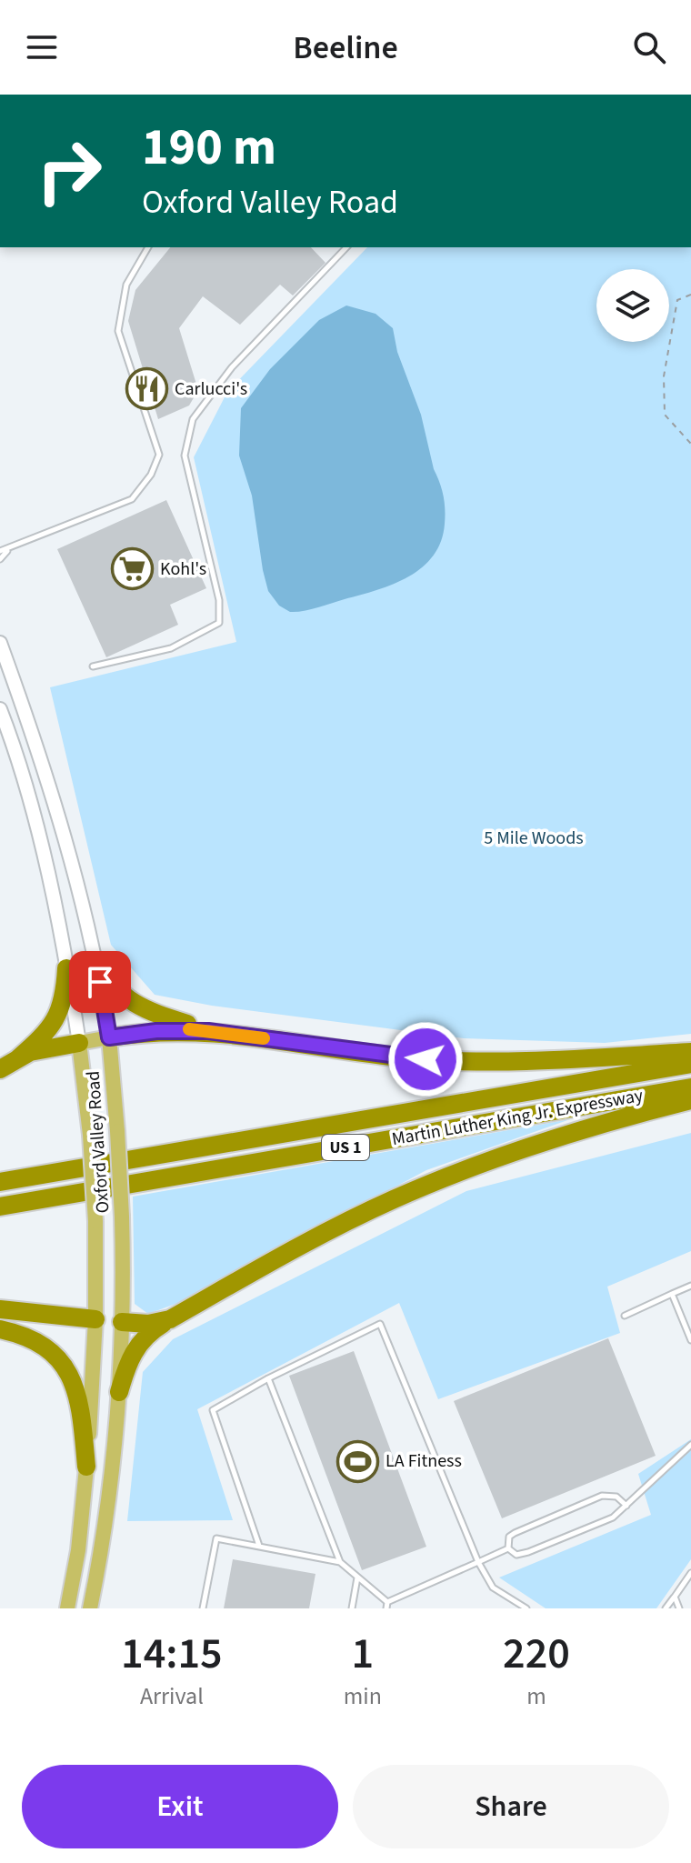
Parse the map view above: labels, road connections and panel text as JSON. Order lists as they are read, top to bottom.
{
  "streets": {
    "highway": ["Martin Luther King Jr. Expressway", "US 1"],
    "main road": ["Oxford Valley Road"]
  },
  "parks": ["5 Mile Woods"],
  "places": {
    "restaurant": ["Carlucci's"],
    "supermarket": ["Kohl's"],
    "sports": ["LA Fitness"]
  },
  "page": {
    "header": "Beeline",
    "turn": ["190 m", "Oxford Valley Road"],
    "eta": [
      "14:15",
      "Arrival",
      "1",
      "min",
      "220",
      "m"
    ],
    "buttons": ["Exit", "Share"]
  }
}
